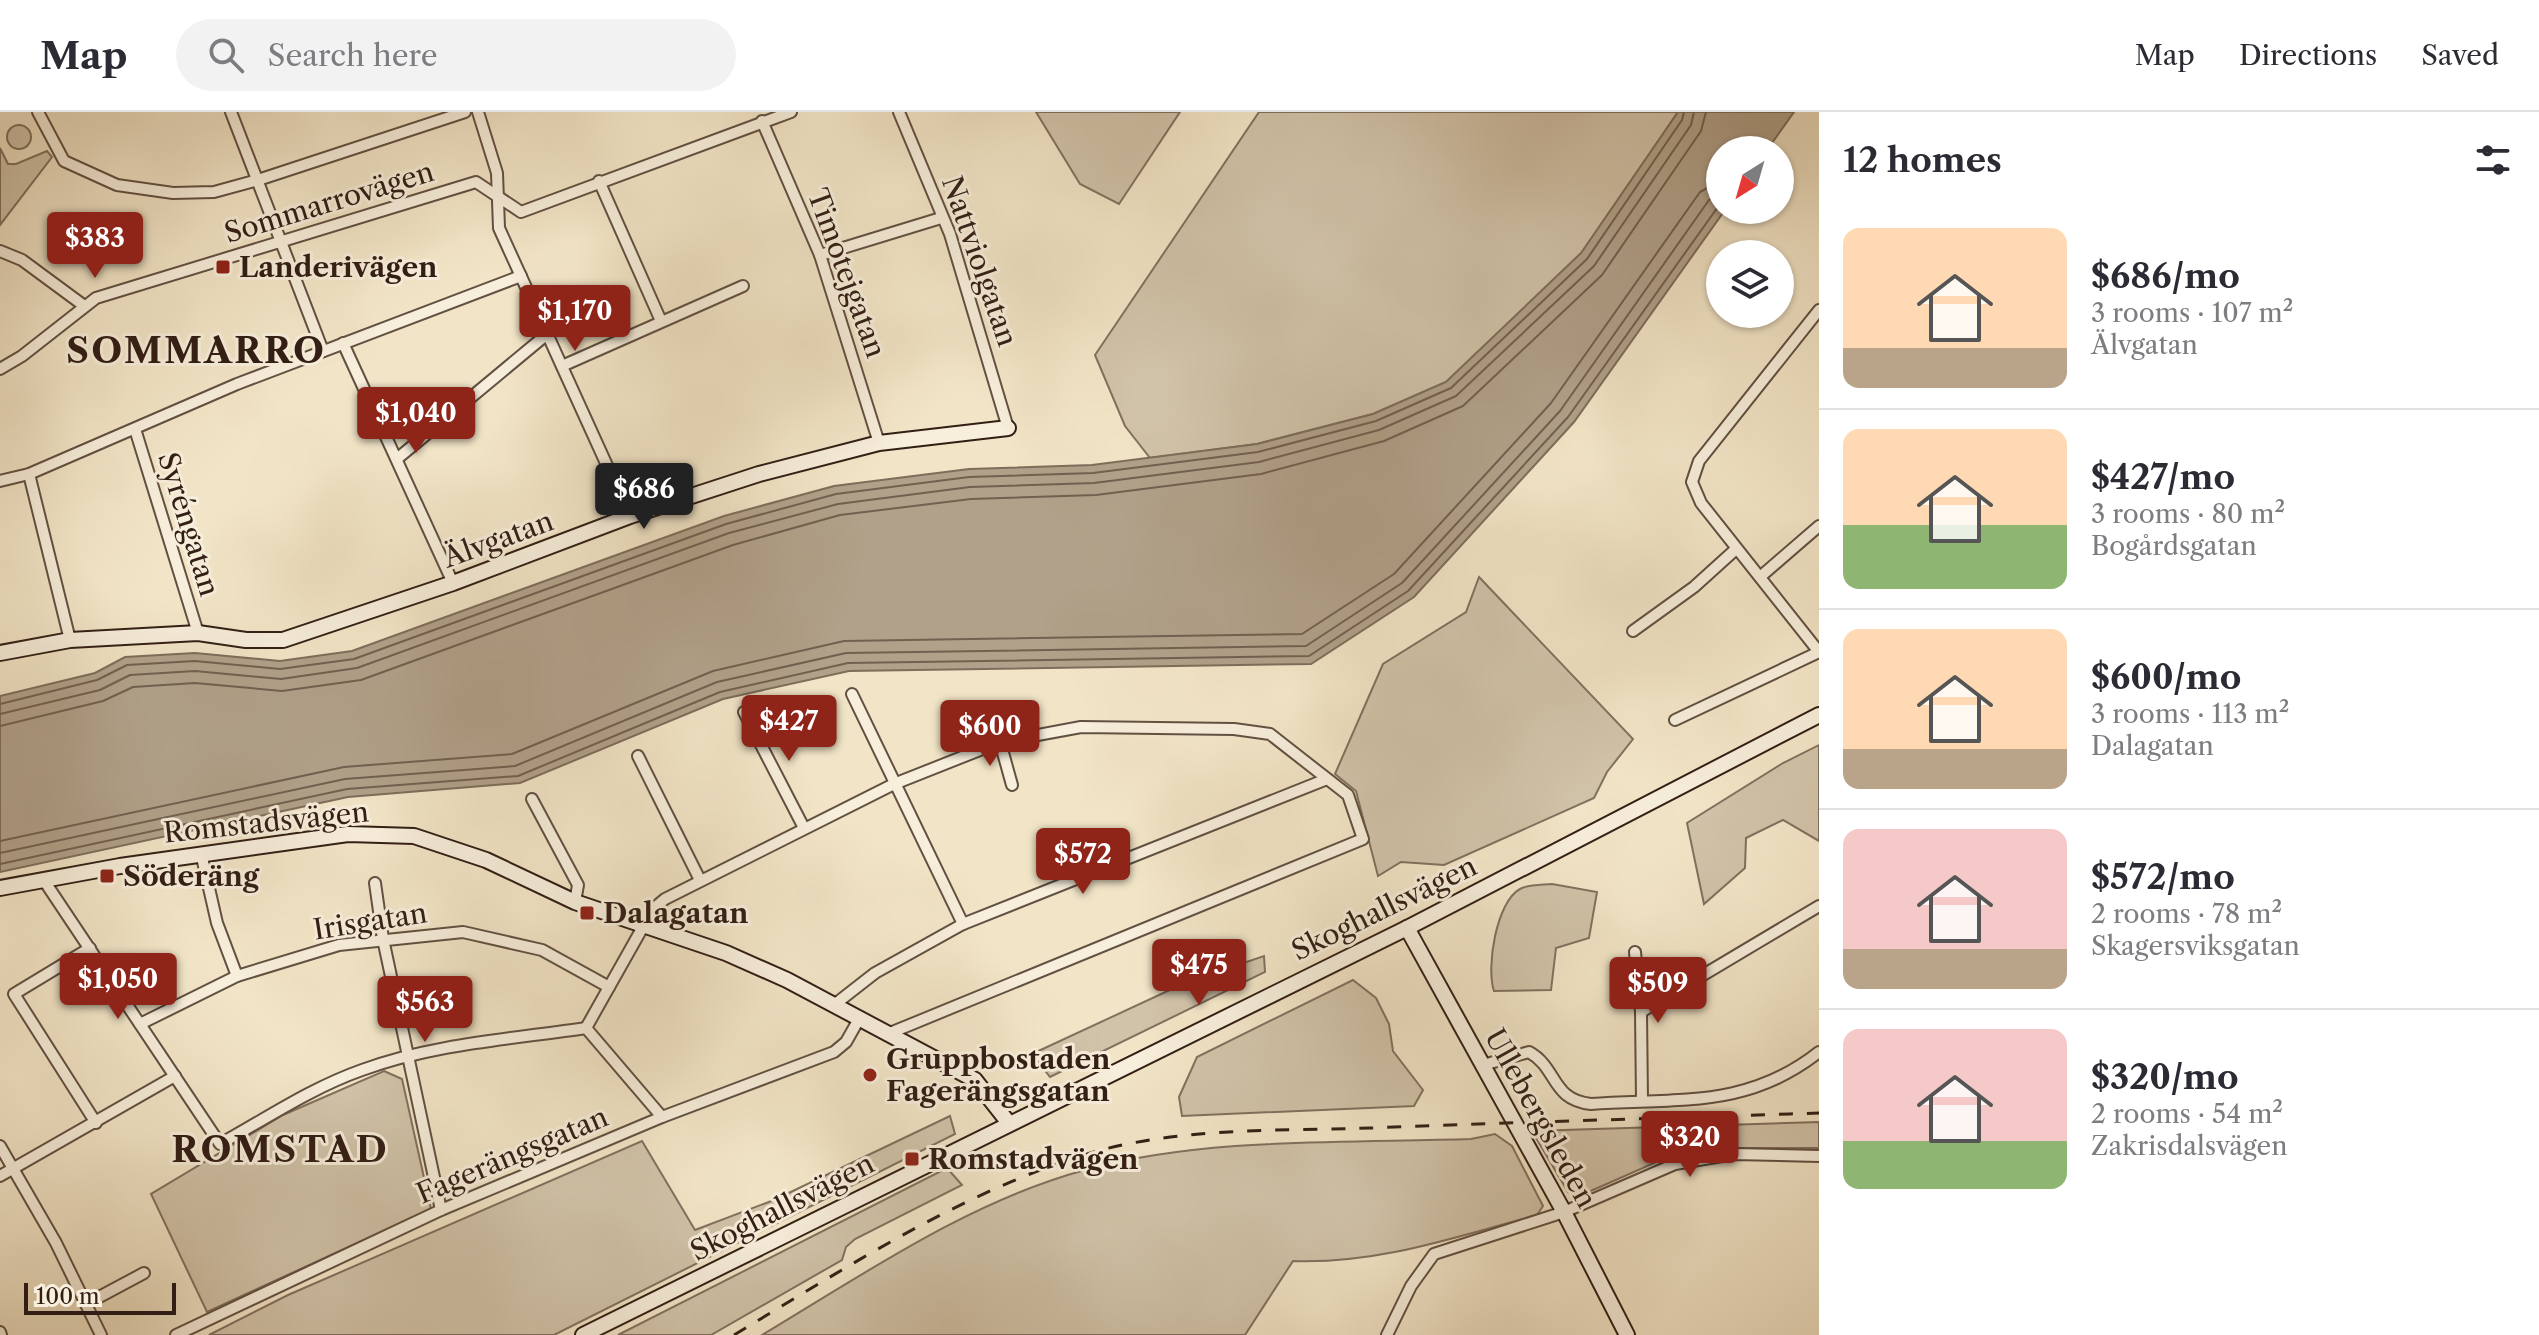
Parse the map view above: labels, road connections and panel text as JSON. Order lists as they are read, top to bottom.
{
  "streets": {
    "street": [
      "Sommarrovägen",
      "Nattviolgatan",
      "Timotejgatan",
      "Syréngatan",
      "Älvgatan",
      "Romstadsvägen",
      "Skoghallsvägen",
      "Irisgatan",
      "Ullebergsleden",
      "Fagerängsgatan"
    ]
  },
  "crossings": [
    ["Sommarrovägen", "Timotejgatan"],
    ["Nattviolgatan", "Älvgatan"],
    ["Timotejgatan", "Älvgatan"],
    ["Syréngatan", "Älvgatan"],
    ["Romstadsvägen", "Skoghallsvägen"],
    ["Romstadsvägen", "Fagerängsgatan"],
    ["Skoghallsvägen", "Ullebergsleden"]
  ],
  "districts": ["SOMMARRO", "ROMSTAD"],
  "places": {
    "transit": [
      "Landerivägen",
      "Söderäng",
      "Dalagatan",
      "Romstadvägen"
    ],
    "other": ["Gruppbostaden Fagerängsgatan"]
  },
  "scale_bar": "100 m",
  "north": "bottom left",
  "page": {
    "header": "Map",
    "search": "Search here",
    "nav": ["Map", "Directions", "Saved"],
    "heading": "12 homes",
    "list": [
      {
        "name": "$686/mo",
        "note": "3 rooms · 107 m² · Älvgatan"
      },
      {
        "name": "$427/mo",
        "note": "3 rooms · 80 m² · Bogårdsgatan"
      },
      {
        "name": "$600/mo",
        "note": "3 rooms · 113 m² · Dalagatan"
      },
      {
        "name": "$572/mo",
        "note": "2 rooms · 78 m² · Skagersviksgatan"
      },
      {
        "name": "$320/mo",
        "note": "2 rooms · 54 m² · Zakrisdalsvägen"
      }
    ],
    "price": [
      "$383",
      "$1,170",
      "$1,040",
      "$686",
      "$427",
      "$600",
      "$572",
      "$475",
      "$1,050",
      "$509",
      "$563",
      "$320"
    ],
    "scale": "100 m"
  }
}
